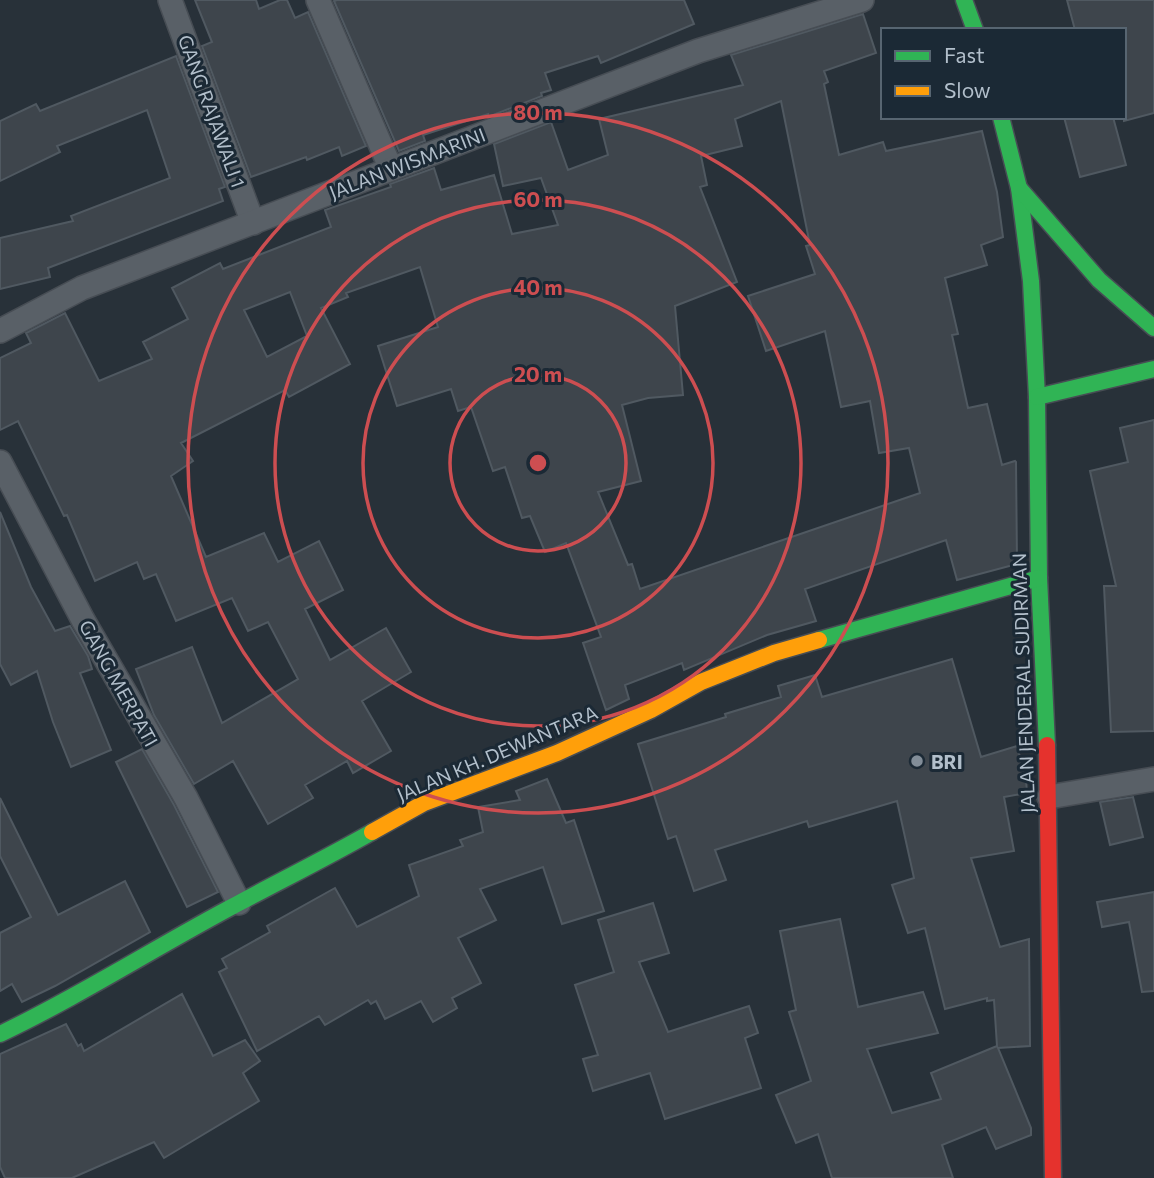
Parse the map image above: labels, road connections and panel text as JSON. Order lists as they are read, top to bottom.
{
  "streets": {
    "main road": ["JALAN JENDERAL SUDIRMAN", "JALAN KH. DEWANTARA"],
    "street": ["GANG RAJAWALI 1", "JALAN WISMARINI", "GANG MERPATI"]
  },
  "crossings": [
    ["GANG RAJAWALI 1", "JALAN WISMARINI"],
    ["GANG MERPATI", "JALAN KH. DEWANTARA"],
    ["JALAN JENDERAL SUDIRMAN", "JALAN KH. DEWANTARA"]
  ],
  "places": ["BRI"],
  "legend": ["Fast", "Slow"],
  "rings": [
    "80 m",
    "60 m",
    "40 m",
    "20 m"
  ]
}
